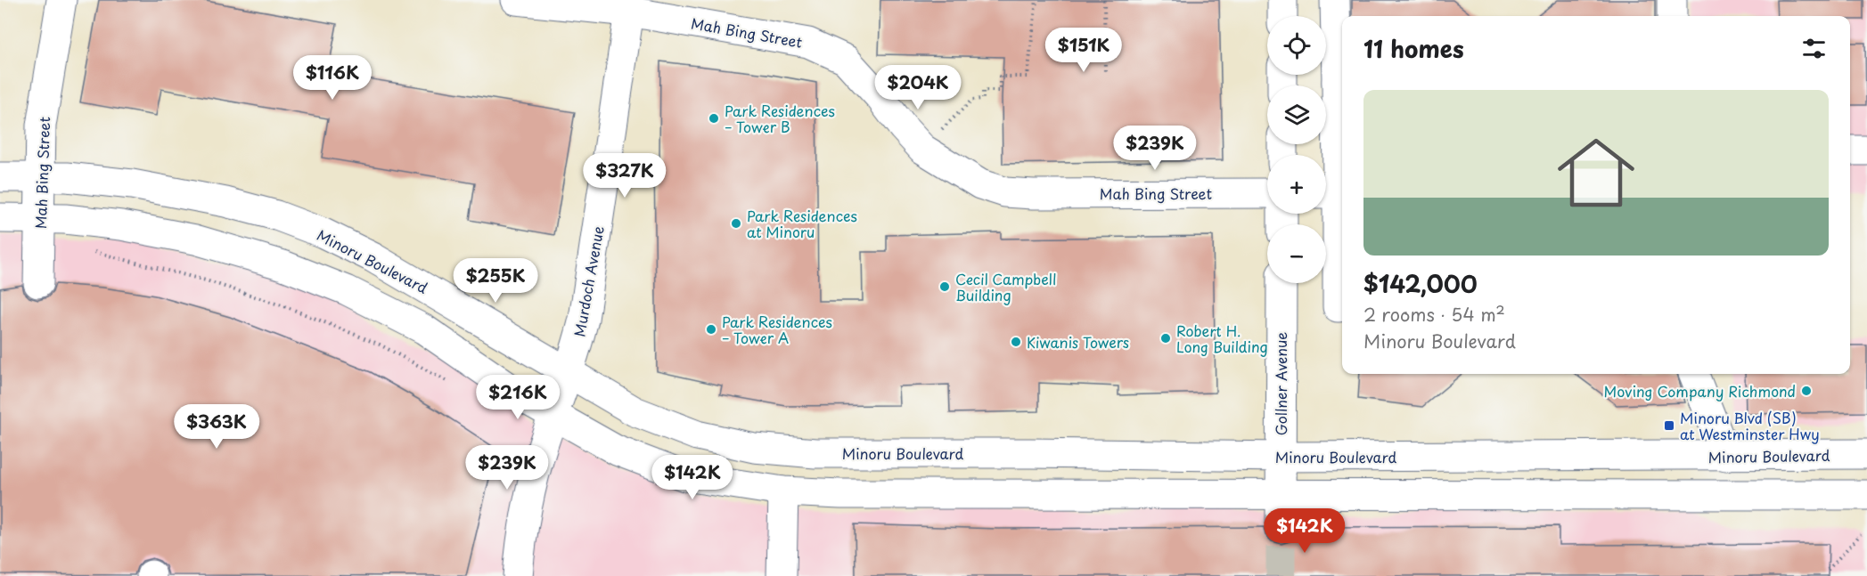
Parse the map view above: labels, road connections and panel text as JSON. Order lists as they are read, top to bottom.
{
  "streets": {
    "street": [
      "Mah Bing Street",
      "Minoru Boulevard",
      "Murdoch Avenue",
      "Gollner Avenue"
    ]
  },
  "crossings": [
    ["Mah Bing Street", "Minoru Boulevard"],
    ["Mah Bing Street", "Murdoch Avenue"],
    ["Minoru Boulevard", "Murdoch Avenue"],
    ["Minoru Boulevard", "Gollner Avenue"]
  ],
  "places": {
    "other": [
      "Park Residences – Tower B",
      "Park Residences at Minoru",
      "Cecil Campbell Building",
      "Park Residences – Tower A",
      "Robert H. Long Building",
      "Kiwanis Towers",
      "Moving Company Richmond"
    ],
    "transit": ["Minoru Blvd (SB) at Westminster Hwy"]
  },
  "page": {
    "map_buttons": ["+", "−"],
    "heading": "11 homes",
    "price": [
      "$151K",
      "$116K",
      "$204K",
      "$239K",
      "$327K",
      "$255K",
      "$216K",
      "$363K",
      "$239K",
      "$142K",
      "$142K"
    ],
    "list": [
      {
        "name": "$142,000",
        "note": "2 rooms · 54 m² · Minoru Boulevard"
      }
    ]
  }
}
